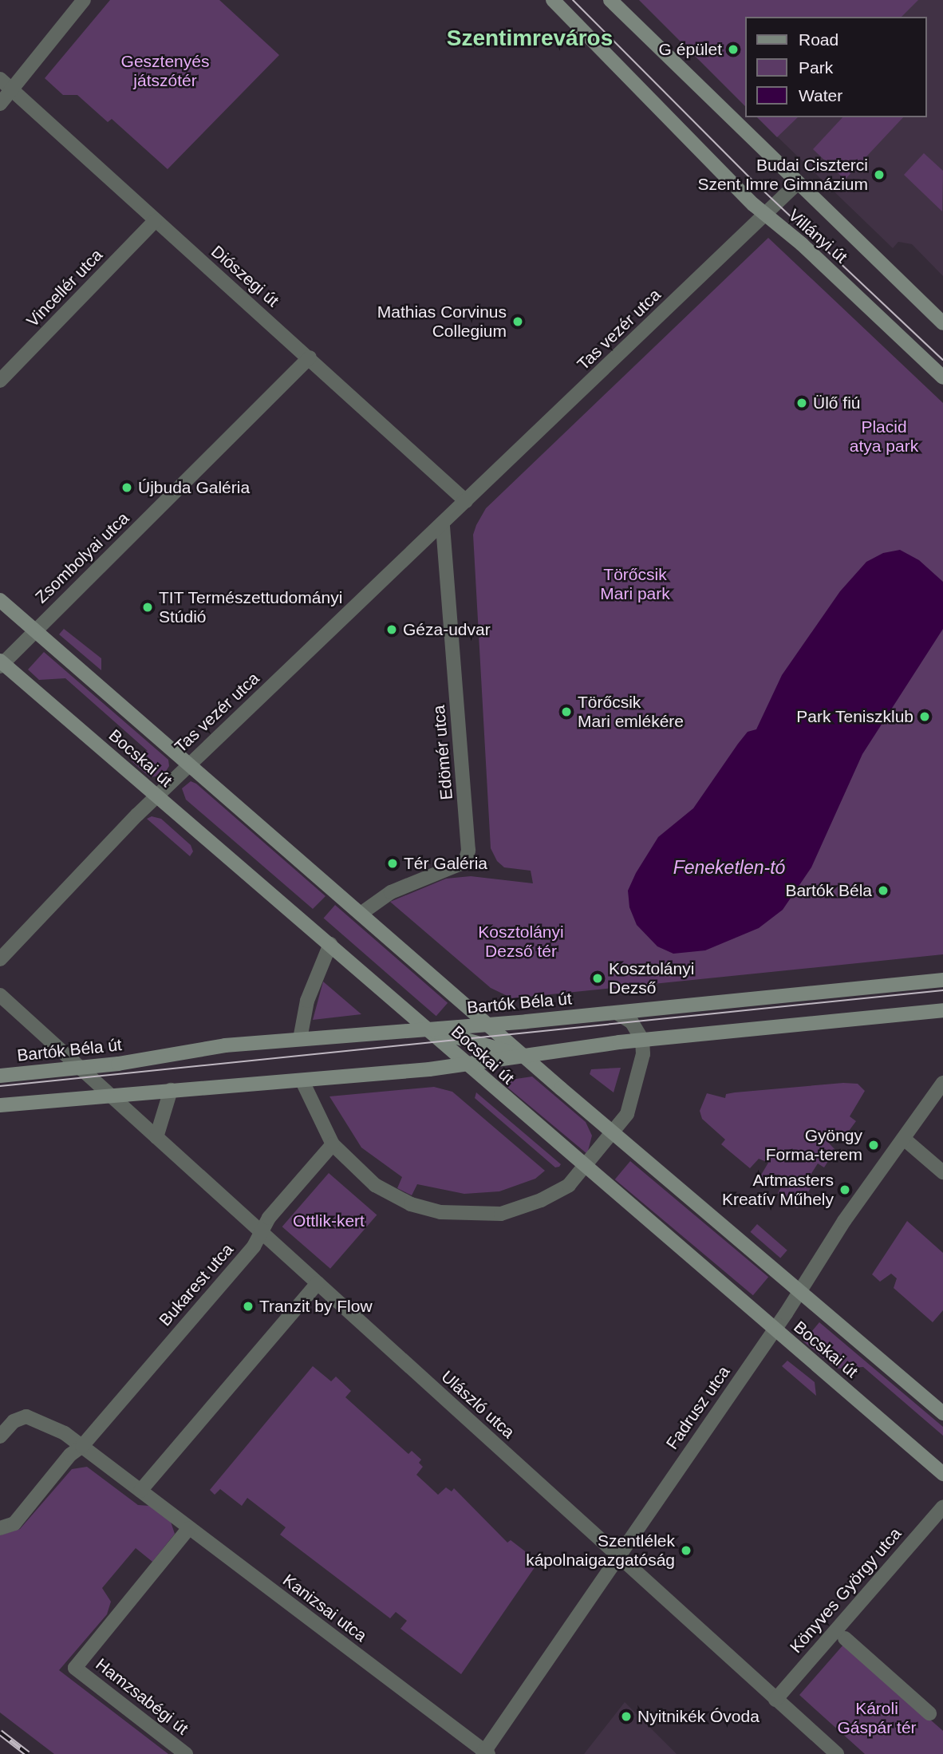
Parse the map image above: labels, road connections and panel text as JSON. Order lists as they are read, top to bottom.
{
  "streets": {
    "main road": ["Villányi út", "Bocskai út", "Bartók Béla út"],
    "street": [
      "Diószegi út",
      "Vincellér utca",
      "Tas vezér utca",
      "Zsombolyai utca",
      "Edömér utca",
      "Bukarest utca",
      "Ulászló utca",
      "Fadrusz utca",
      "Könyves György utca",
      "Kanizsai utca",
      "Hamzsabégi út"
    ]
  },
  "crossings": [
    ["Villányi út", "Tas vezér utca"],
    ["Diószegi út", "Vincellér utca"],
    ["Diószegi út", "Tas vezér utca"],
    ["Diószegi út", "Zsombolyai utca"],
    ["Tas vezér utca", "Edömér utca"],
    ["Tas vezér utca", "Bocskai út"],
    ["Zsombolyai utca", "Bocskai út"],
    ["Edömér utca", "Bocskai út"],
    ["Bocskai út", "Bartók Béla út"],
    ["Bocskai út", "Fadrusz utca"],
    ["Bartók Béla út", "Ulászló utca"],
    ["Bukarest utca", "Ulászló utca"],
    ["Ulászló utca", "Fadrusz utca"],
    ["Ulászló utca", "Könyves György utca"],
    ["Fadrusz utca", "Kanizsai utca"],
    ["Kanizsai utca", "Hamzsabégi út"]
  ],
  "districts": ["Szentimreváros"],
  "water": ["Feneketlen-tó"],
  "parks": [
    "Gesztenyés játszótér",
    "Placid atya park",
    "Törőcsik Mari park",
    "Kosztolányi Dezső tér",
    "Ottlik-kert",
    "Károli Gáspár tér"
  ],
  "places": [
    "G épület",
    "Budai Ciszterci Szent Imre Gimnázium",
    "Mathias Corvinus Collegium",
    "Ülő fiú",
    "Újbuda Galéria",
    "TIT Természettudományi Stúdió",
    "Géza-udvar",
    "Törőcsik Mari emlékére",
    "Park Teniszklub",
    "Tér Galéria",
    "Bartók Béla",
    "Kosztolányi Dezső",
    "Gyöngy Forma-terem",
    "Artmasters Kreatív Műhely",
    "Tranzit by Flow",
    "Szentlélek kápolnaigazgatóság",
    "Nyitnikék Óvoda"
  ],
  "legend": ["Road", "Park", "Water"]
}
